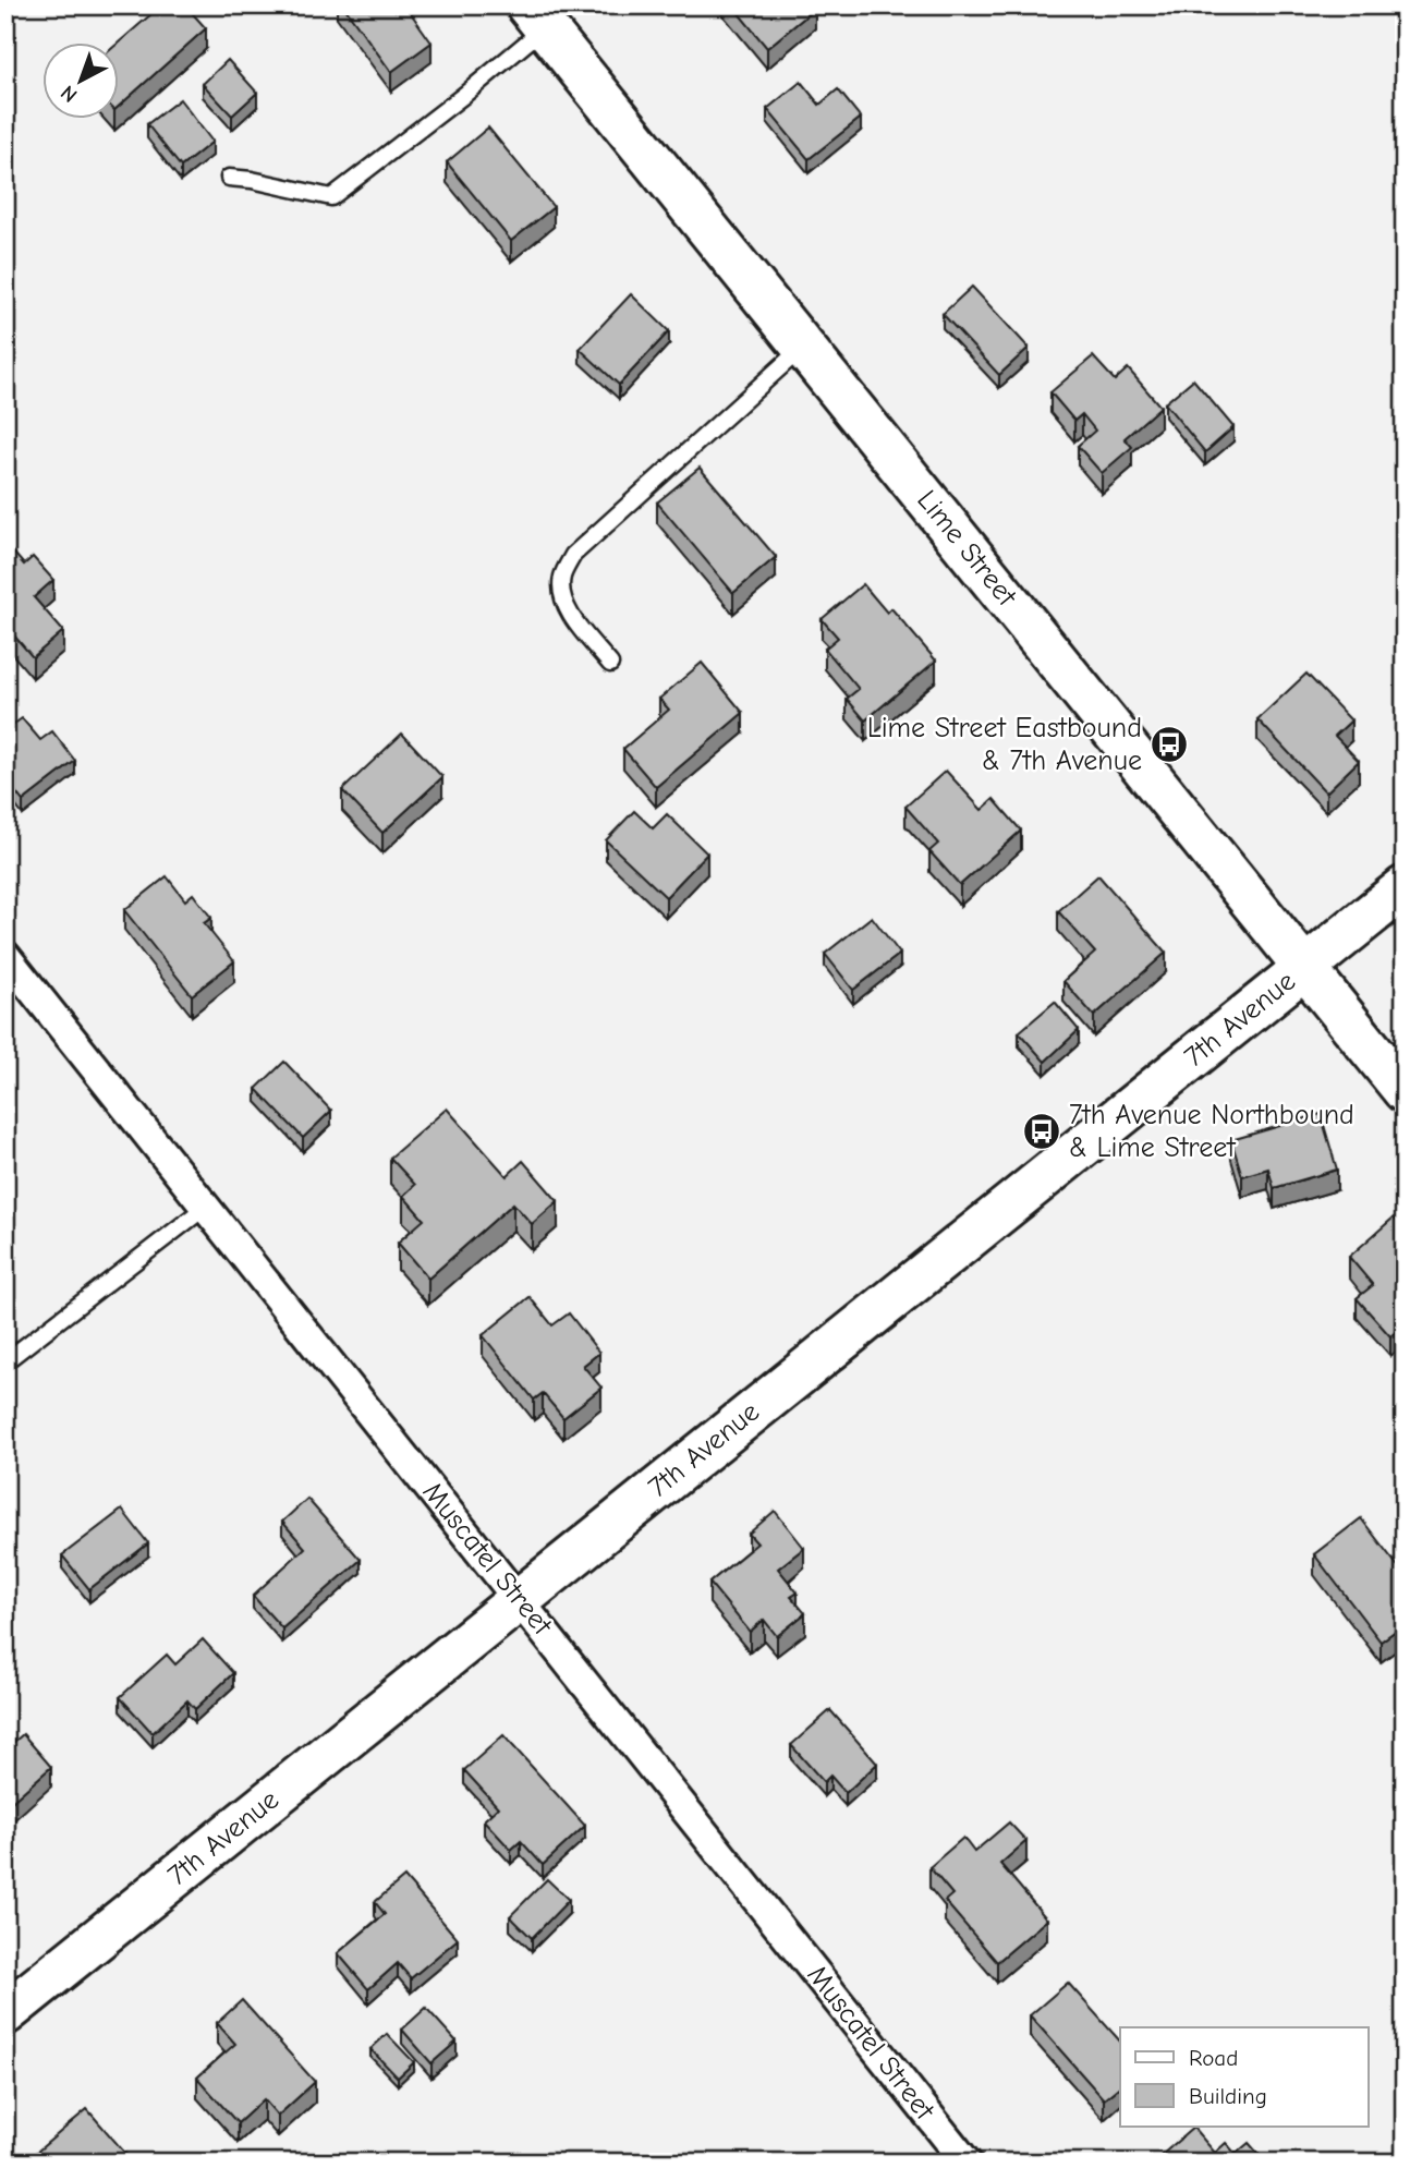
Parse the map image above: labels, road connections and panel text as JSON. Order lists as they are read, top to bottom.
{
  "streets": {
    "street": ["Lime Street", "7th Avenue", "Muscatel Street"]
  },
  "crossings": [
    ["Lime Street", "7th Avenue"],
    ["7th Avenue", "Muscatel Street"]
  ],
  "places": {
    "bus stop": ["Lime Street Eastbound & 7th Avenue", "7th Avenue Northbound & Lime Street"]
  },
  "legend": ["Road", "Building"],
  "north": "bottom left"
}
